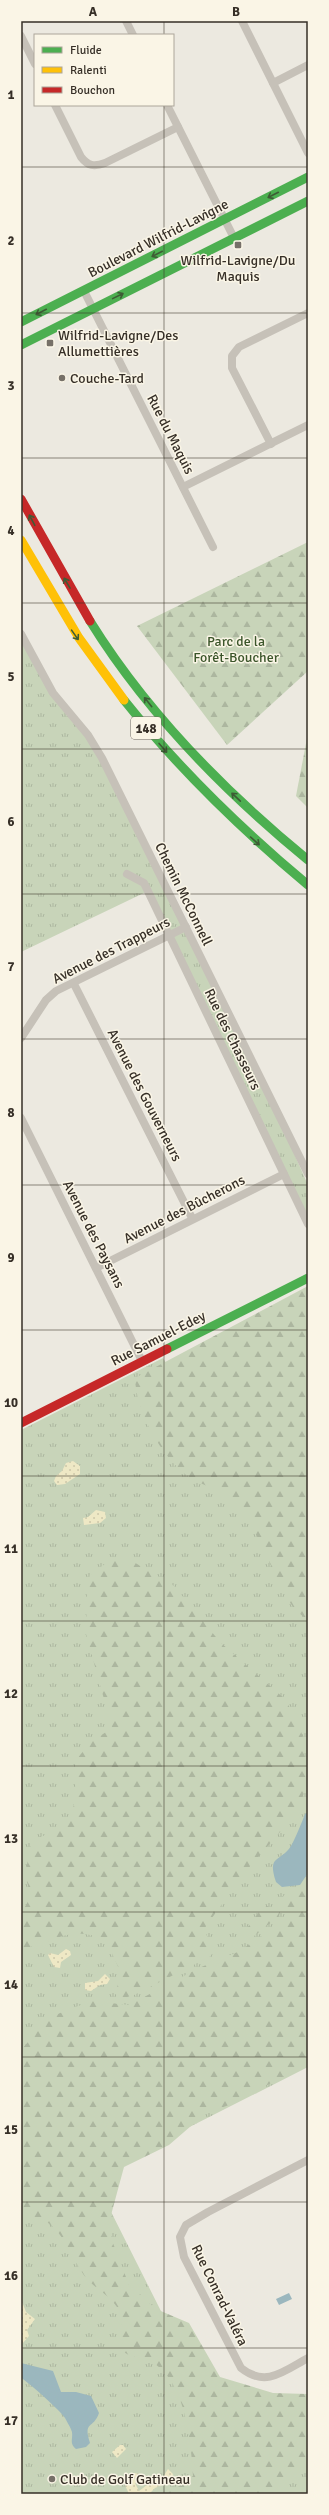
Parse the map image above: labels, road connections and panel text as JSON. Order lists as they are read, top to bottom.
{
  "streets": {
    "main road": ["Boulevard Wilfrid-Lavigne", "148", "Rue Samuel-Edey"],
    "street": [
      "Rue du Maquis",
      "Chemin McConnell",
      "Avenue des Trappeurs",
      "Rue des Chasseurs",
      "Avenue des Gouverneurs",
      "Avenue des Bûcherons",
      "Avenue des Paysans",
      "Rue Conrad-Valéra"
    ]
  },
  "crossings": [
    ["Boulevard Wilfrid-Lavigne", "Rue du Maquis"],
    ["Chemin McConnell", "Avenue des Trappeurs"],
    ["Avenue des Trappeurs", "Rue des Chasseurs"],
    ["Avenue des Trappeurs", "Avenue des Gouverneurs"],
    ["Rue des Chasseurs", "Avenue des Bûcherons"],
    ["Avenue des Gouverneurs", "Avenue des Bûcherons"],
    ["Avenue des Bûcherons", "Avenue des Paysans"],
    ["Avenue des Paysans", "Rue Samuel-Edey"]
  ],
  "parks": ["Parc de la Forêt-Boucher"],
  "places": {
    "transit": ["Wilfrid-Lavigne/Du Maquis", "Wilfrid-Lavigne/Des Allumettières"],
    "other": ["Couche-Tard", "Club de Golf Gatineau"]
  },
  "legend": ["Fluide", "Ralenti", "Bouchon"],
  "grid": {
    "columns": ["A", "B"],
    "rows": [
      "1",
      "2",
      "3",
      "4",
      "5",
      "6",
      "7",
      "8",
      "9",
      "10",
      "11",
      "12",
      "13",
      "14",
      "15",
      "16",
      "17"
    ]
  }
}
